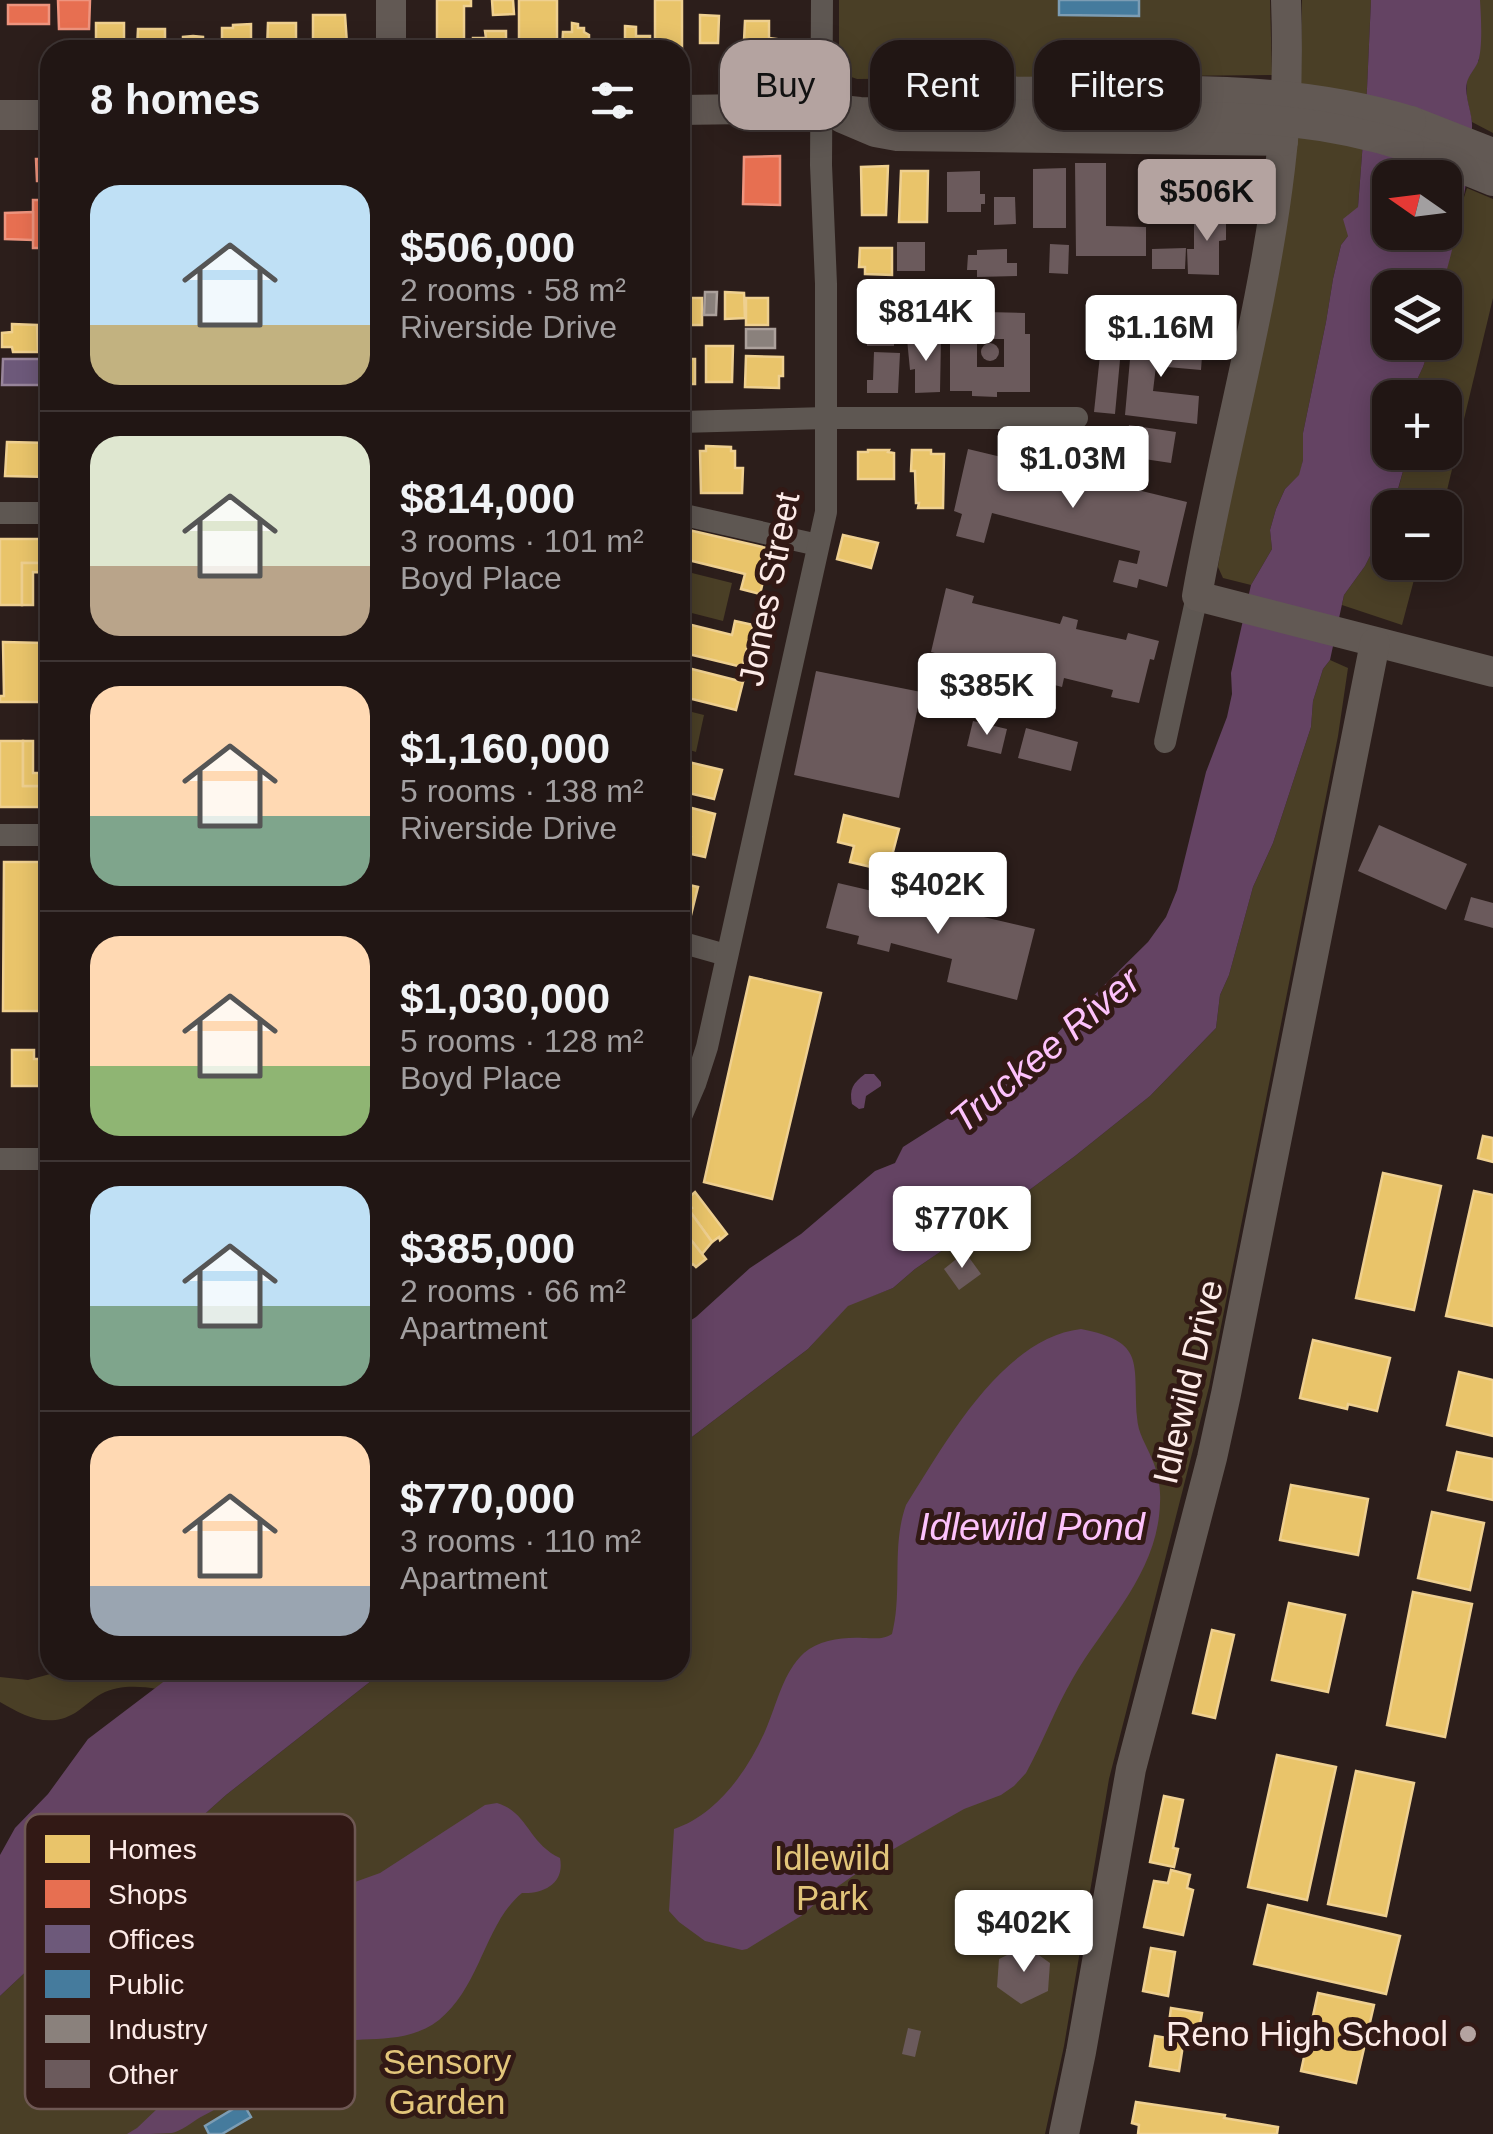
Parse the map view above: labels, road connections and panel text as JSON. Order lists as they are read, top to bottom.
{
  "streets": {
    "street": ["Jones Street", "Idlewild Drive"]
  },
  "water": ["Truckee River", "Idlewild Pond"],
  "parks": ["Idlewild Park", "Sensory Garden"],
  "places": ["Reno High School"],
  "legend": [
    "Homes",
    "Shops",
    "Offices",
    "Public",
    "Industry",
    "Other"
  ],
  "north": "left",
  "page": {
    "chip": ["Buy", "Rent", "Filters"],
    "heading": "8 homes",
    "price": [
      "$506K",
      "$814K",
      "$1.16M",
      "$1.03M",
      "$385K",
      "$402K",
      "$770K",
      "$402K"
    ],
    "map_buttons": ["+", "−"],
    "list": [
      {
        "name": "$506,000",
        "note": "2 rooms · 58 m² · Riverside Drive"
      },
      {
        "name": "$814,000",
        "note": "3 rooms · 101 m² · Boyd Place"
      },
      {
        "name": "$1,160,000",
        "note": "5 rooms · 138 m² · Riverside Drive"
      },
      {
        "name": "$1,030,000",
        "note": "5 rooms · 128 m² · Boyd Place"
      },
      {
        "name": "$385,000",
        "note": "2 rooms · 66 m² · Apartment"
      },
      {
        "name": "$770,000",
        "note": "3 rooms · 110 m² · Apartment"
      }
    ]
  }
}
